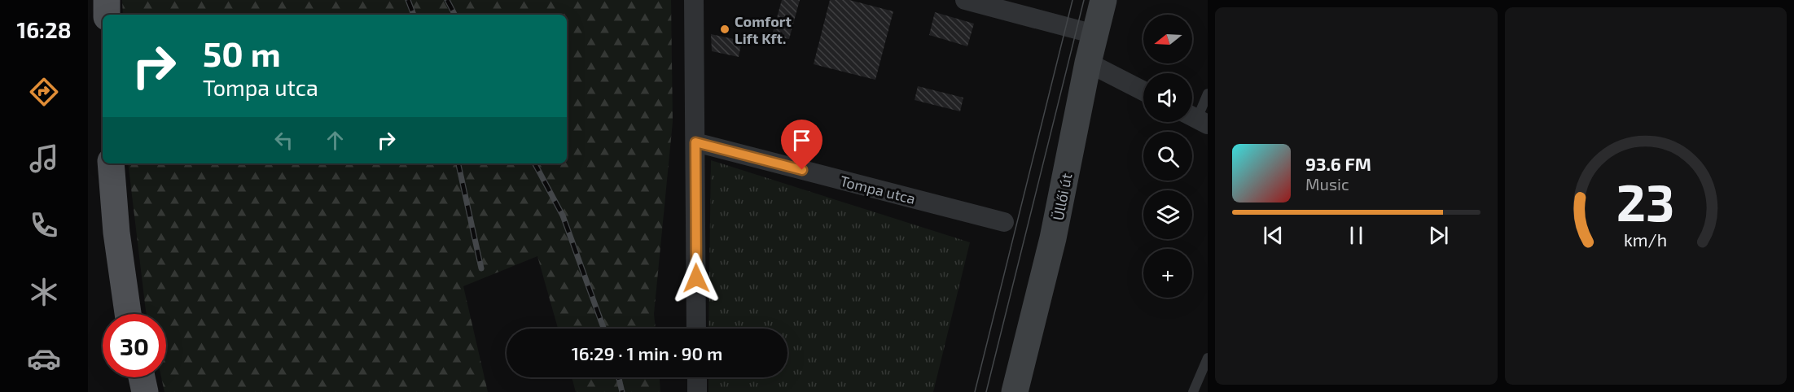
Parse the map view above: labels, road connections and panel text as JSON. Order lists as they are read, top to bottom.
{
  "streets": {
    "main road": ["Üllői út"],
    "street": ["Tompa utca"]
  },
  "places": ["Comfort Lift Kft."],
  "north": "left",
  "page": {
    "tabs": "16:28",
    "map_buttons": "+",
    "turn": ["50 m", "Tompa utca"],
    "song": ["93.6 FM", "Music"],
    "limit": "30",
    "trip": "16:29 · 1 min · 90 m",
    "gauge": ["23", "km/h"]
  }
}
